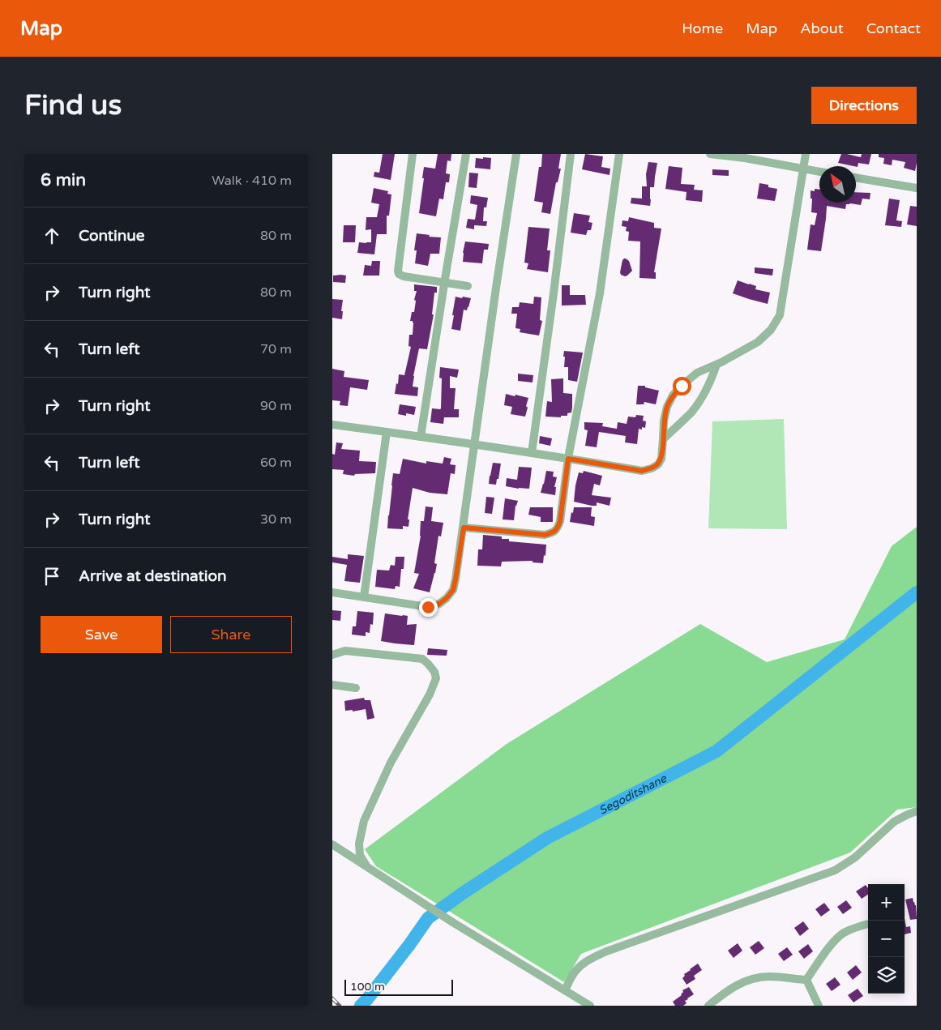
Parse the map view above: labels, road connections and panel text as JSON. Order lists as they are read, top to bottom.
{
  "water": ["Segoditshane"],
  "scale_bar": "100 m",
  "north": "top left",
  "page": {
    "header": "Map",
    "nav": [
      "Home",
      "Map",
      "About",
      "Contact"
    ],
    "buttons": [
      "Directions",
      ["Save", "Share"]
    ],
    "title": "Find us",
    "heading": ["6 min", "Walk · 410 m"],
    "list": [
      ["Continue", "80 m"],
      ["Turn right", "80 m"],
      ["Turn left", "70 m"],
      ["Turn right", "90 m"],
      ["Turn left", "60 m"],
      ["Turn right", "30 m"],
      "Arrive at destination"
    ],
    "map_buttons": ["+", "−"],
    "scale": "100 m"
  }
}
